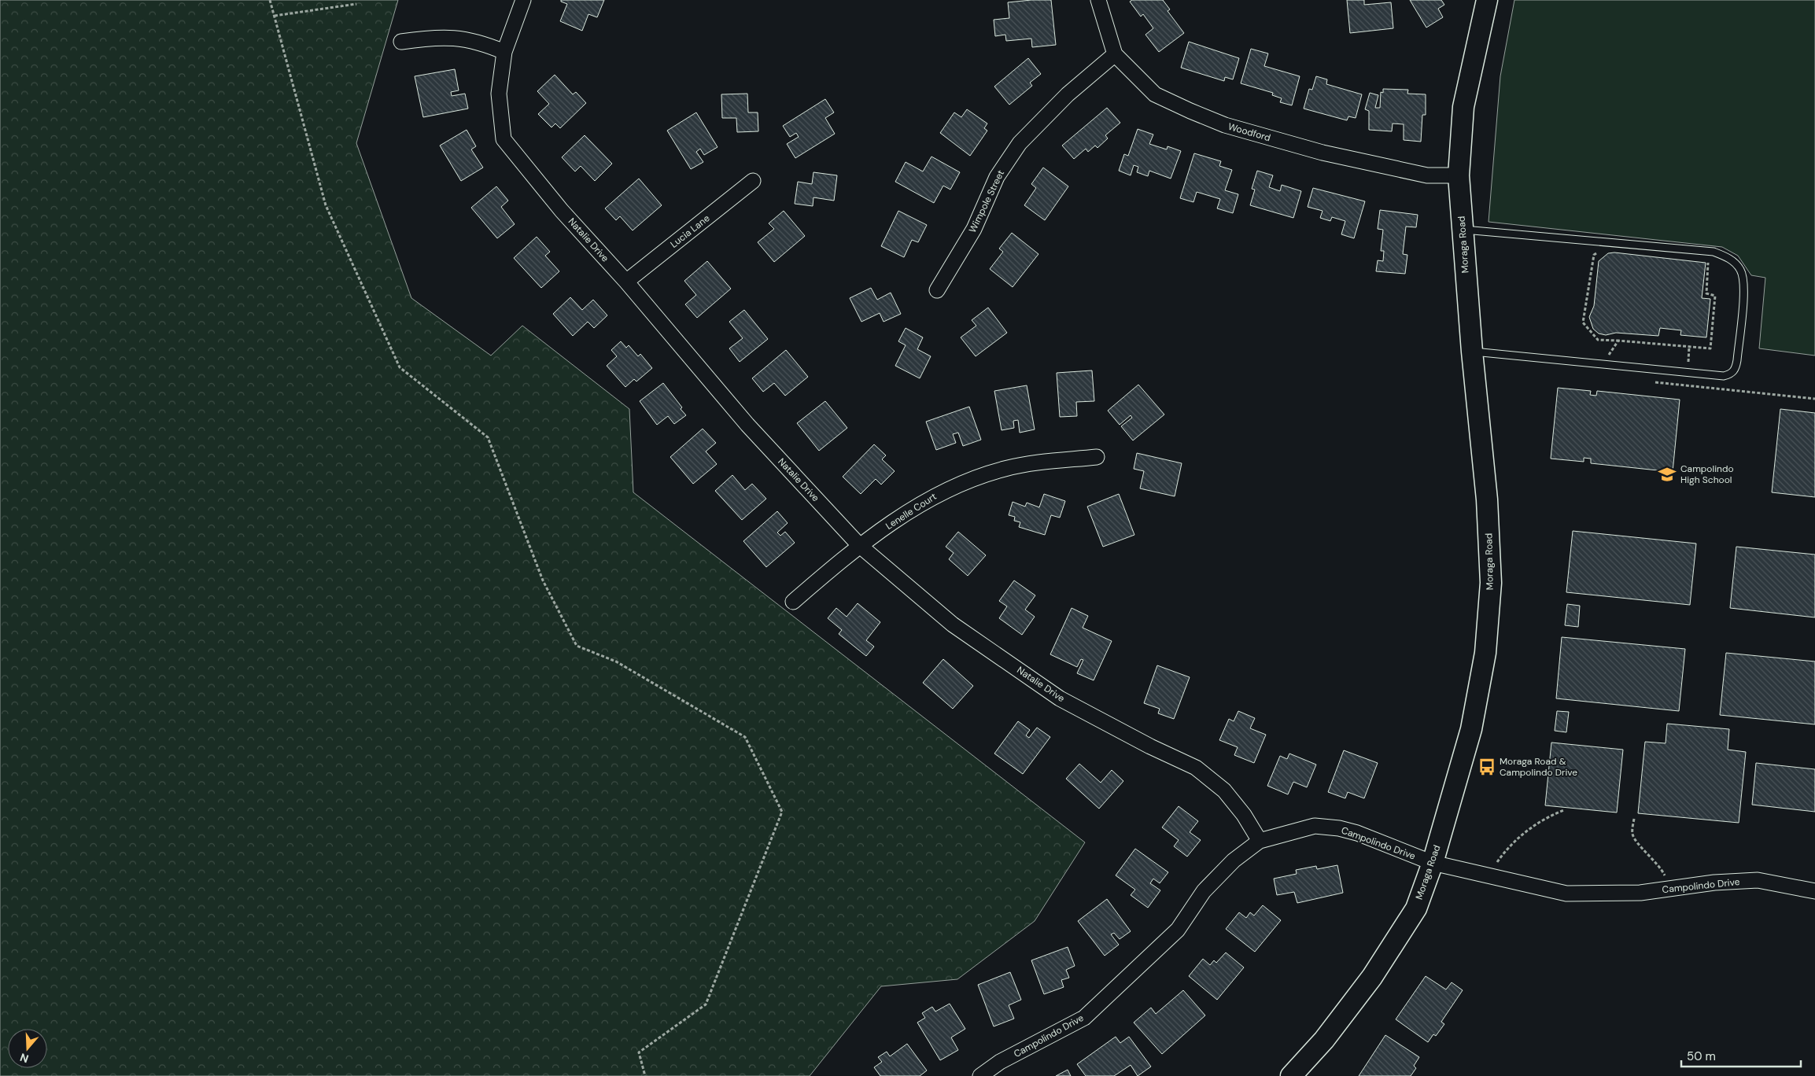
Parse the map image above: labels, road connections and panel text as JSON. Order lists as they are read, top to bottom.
{
  "streets": {
    "main road": ["Moraga Road"],
    "street": [
      "Woodford",
      "Wimpole Street",
      "Lucia Lane",
      "Natalie Drive",
      "Lenelle Court",
      "Campolindo Drive"
    ]
  },
  "crossings": [
    ["Woodford", "Wimpole Street"],
    ["Woodford", "Moraga Road"],
    ["Lucia Lane", "Natalie Drive"],
    ["Natalie Drive", "Lenelle Court"],
    ["Natalie Drive", "Campolindo Drive"],
    ["Moraga Road", "Campolindo Drive"]
  ],
  "places": {
    "school or university": ["Campolindo High School"],
    "bus stop": ["Moraga Road & Campolindo Drive"]
  },
  "scale_bar": "50 m",
  "north": "bottom"
}
